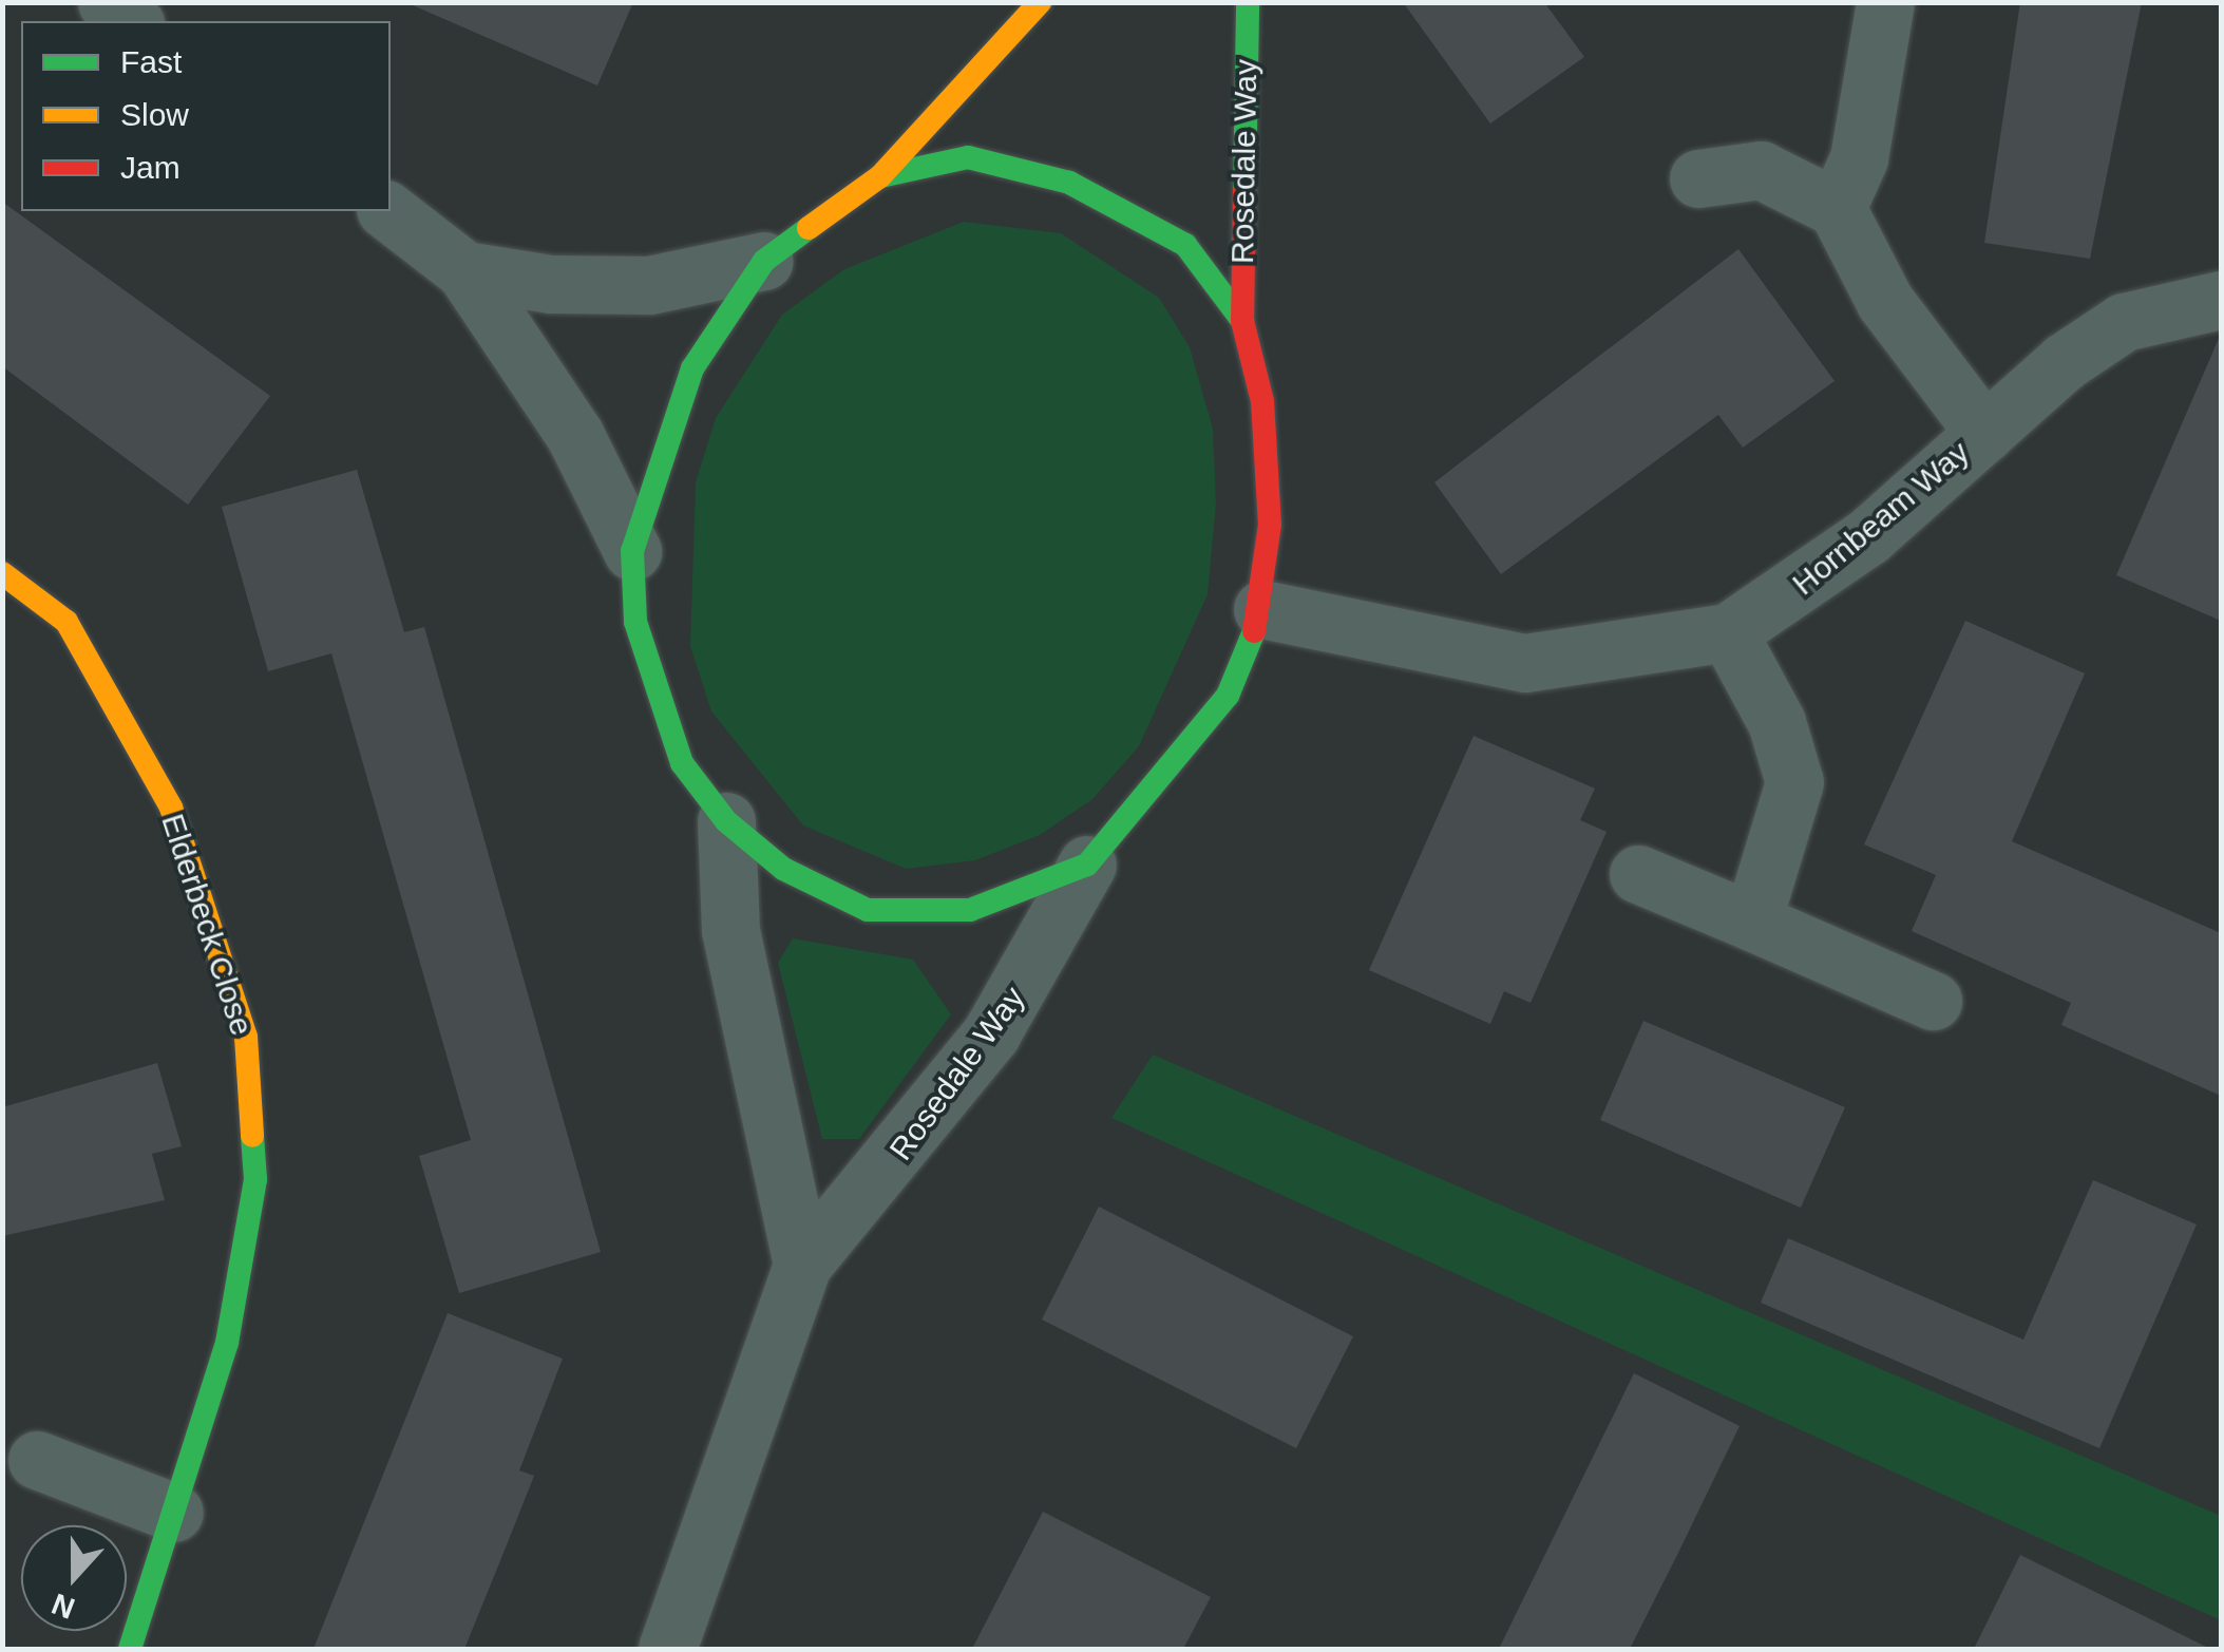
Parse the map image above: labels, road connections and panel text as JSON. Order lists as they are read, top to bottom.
{
  "streets": {
    "street": ["Rosedale Way", "Hornbeam Way", "Elderbeck Close"]
  },
  "crossings": [
    ["Rosedale Way", "Hornbeam Way"]
  ],
  "legend": ["Fast", "Slow", "Jam"],
  "north": "bottom"
}
